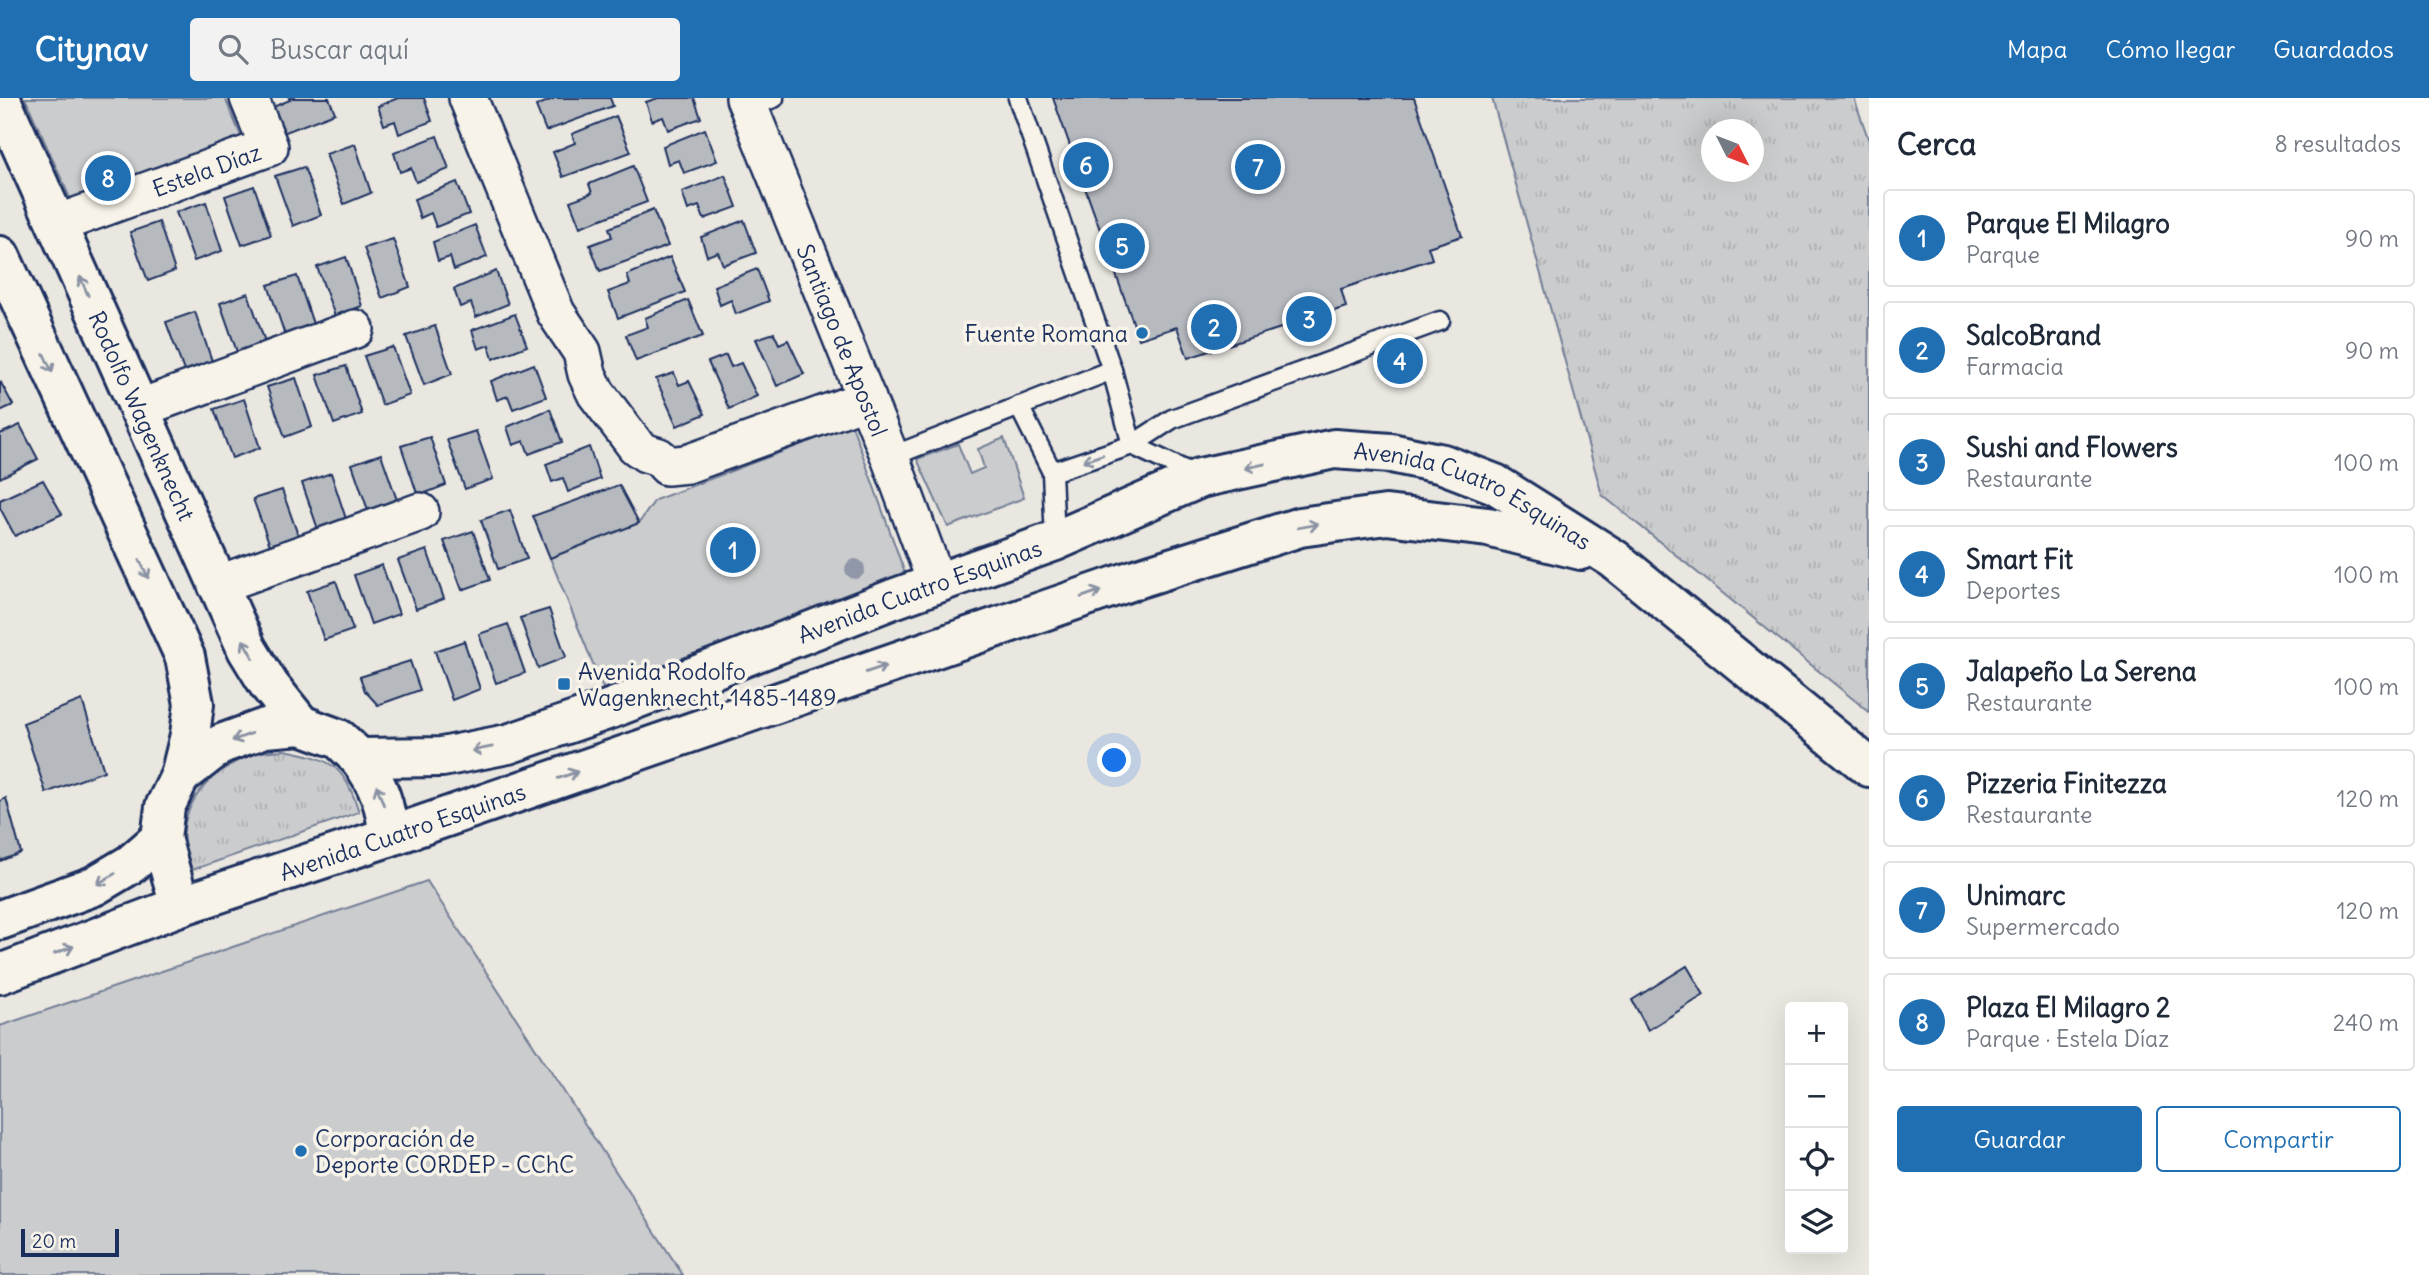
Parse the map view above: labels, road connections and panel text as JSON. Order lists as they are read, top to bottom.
{
  "streets": {
    "main road": ["Rodolfo Wagenknecht", "Avenida Cuatro Esquinas"],
    "street": ["Estela Díaz", "Santiago de Apostol"]
  },
  "crossings": [
    ["Estela Díaz", "Rodolfo Wagenknecht"],
    ["Santiago de Apostol", "Avenida Cuatro Esquinas"]
  ],
  "places": {
    "other": ["Fuente Romana", "Corporación de Deporte CORDEP - CChC"],
    "transit": ["Avenida Rodolfo Wagenknecht, 1485-1489"]
  },
  "scale_bar": "20 m",
  "north": "bottom right",
  "page": {
    "header": "Citynav",
    "search": "Buscar aquí",
    "nav": ["Mapa", "Cómo llegar", "Guardados"],
    "heading": ["Cerca", "8 resultados"],
    "pins": [
      "6",
      "7",
      "8",
      "5",
      "3",
      "2",
      "4",
      "1"
    ],
    "list": [
      {
        "mark": "1",
        "name": "Parque El Milagro",
        "note": "Parque",
        "value": "90 m"
      },
      {
        "mark": "2",
        "name": "SalcoBrand",
        "note": "Farmacia",
        "value": "90 m"
      },
      {
        "mark": "3",
        "name": "Sushi and Flowers",
        "note": "Restaurante",
        "value": "100 m"
      },
      {
        "mark": "4",
        "name": "Smart Fit",
        "note": "Deportes",
        "value": "100 m"
      },
      {
        "mark": "5",
        "name": "Jalapeño La Serena",
        "note": "Restaurante",
        "value": "100 m"
      },
      {
        "mark": "6",
        "name": "Pizzeria Finitezza",
        "note": "Restaurante",
        "value": "120 m"
      },
      {
        "mark": "7",
        "name": "Unimarc",
        "note": "Supermercado",
        "value": "120 m"
      },
      {
        "mark": "8",
        "name": "Plaza El Milagro 2",
        "note": "Parque · Estela Díaz",
        "value": "240 m"
      }
    ],
    "map_buttons": ["+", "−"],
    "buttons": ["Guardar", "Compartir"],
    "scale": "20 m"
  }
}
